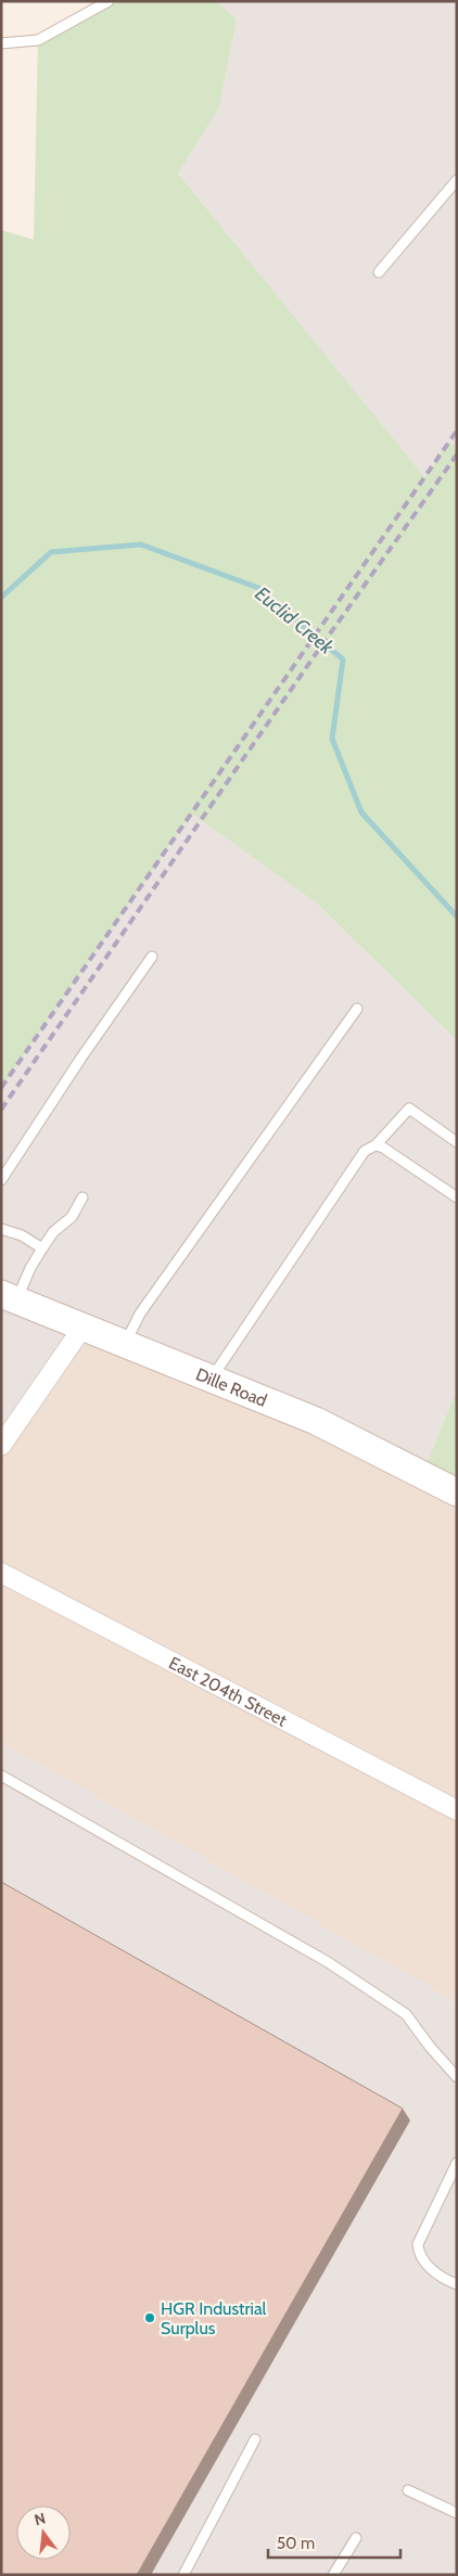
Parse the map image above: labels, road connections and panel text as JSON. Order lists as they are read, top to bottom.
{
  "streets": {
    "street": ["Dille Road", "East 204th Street"]
  },
  "water": ["Euclid Creek"],
  "places": ["HGR Industrial Surplus"],
  "scale_bar": "50 m",
  "north": "top"
}
